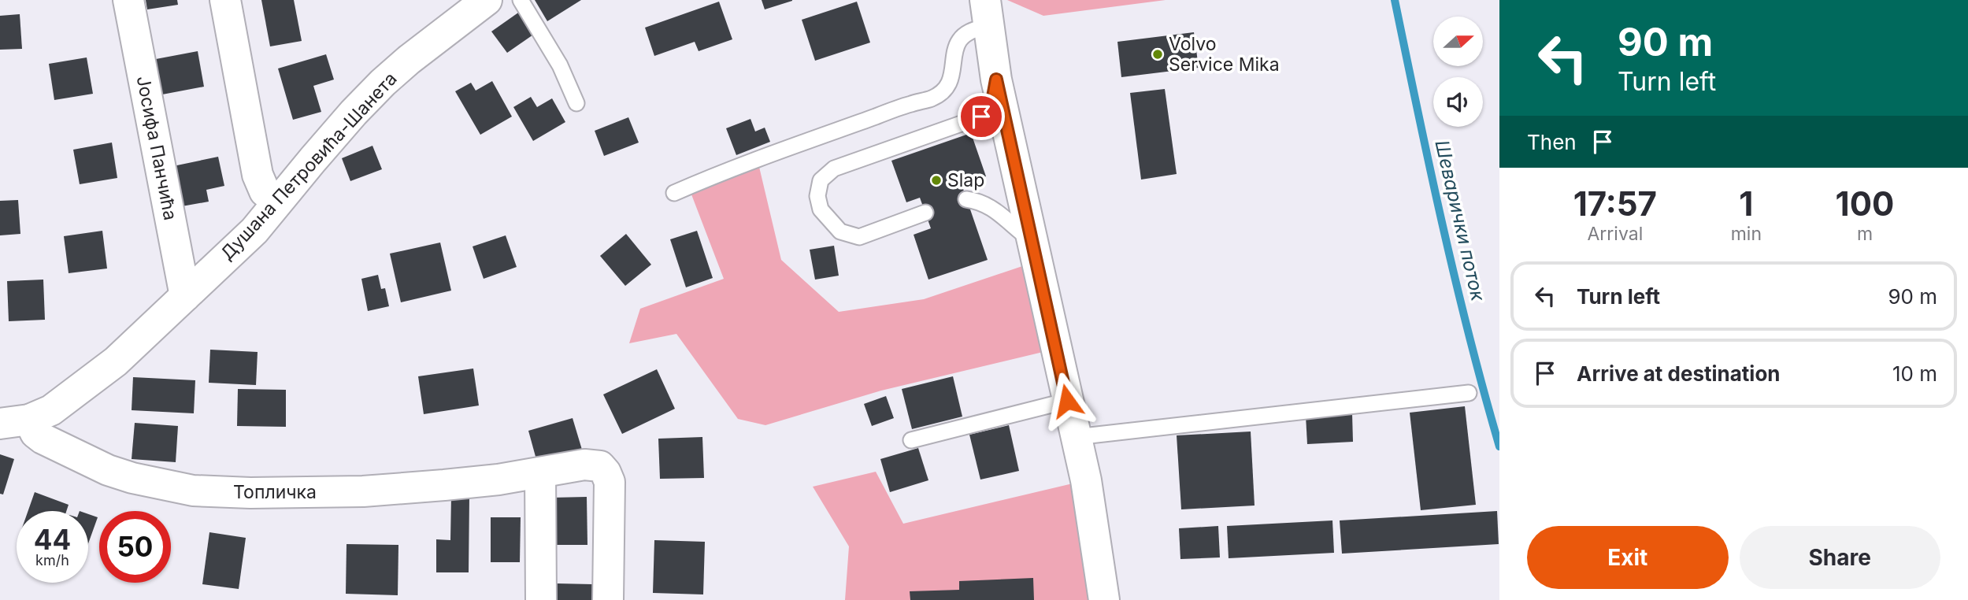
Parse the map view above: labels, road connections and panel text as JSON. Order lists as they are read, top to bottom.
{
  "streets": {
    "street": ["Јосифа Панчића", "Душана Петровића-Шанета", "Топличка"]
  },
  "crossings": [
    ["Јосифа Панчића", "Душана Петровића-Шанета"],
    ["Душана Петровића-Шанета", "Топличка"]
  ],
  "water": ["Шеварички поток"],
  "places": ["Volvo Service Mika", "Slap"],
  "north": "right",
  "page": {
    "turn": ["90 m", "Turn left"],
    "then": "Then",
    "eta": [
      "17:57",
      "Arrival",
      "1",
      "min",
      "100",
      "m"
    ],
    "list": [
      {
        "name": "Turn left",
        "value": "90 m"
      },
      {
        "name": "Arrive at destination",
        "value": "10 m"
      }
    ],
    "speed": "44 km/h",
    "limit": "50",
    "buttons": ["Exit", "Share"]
  }
}
